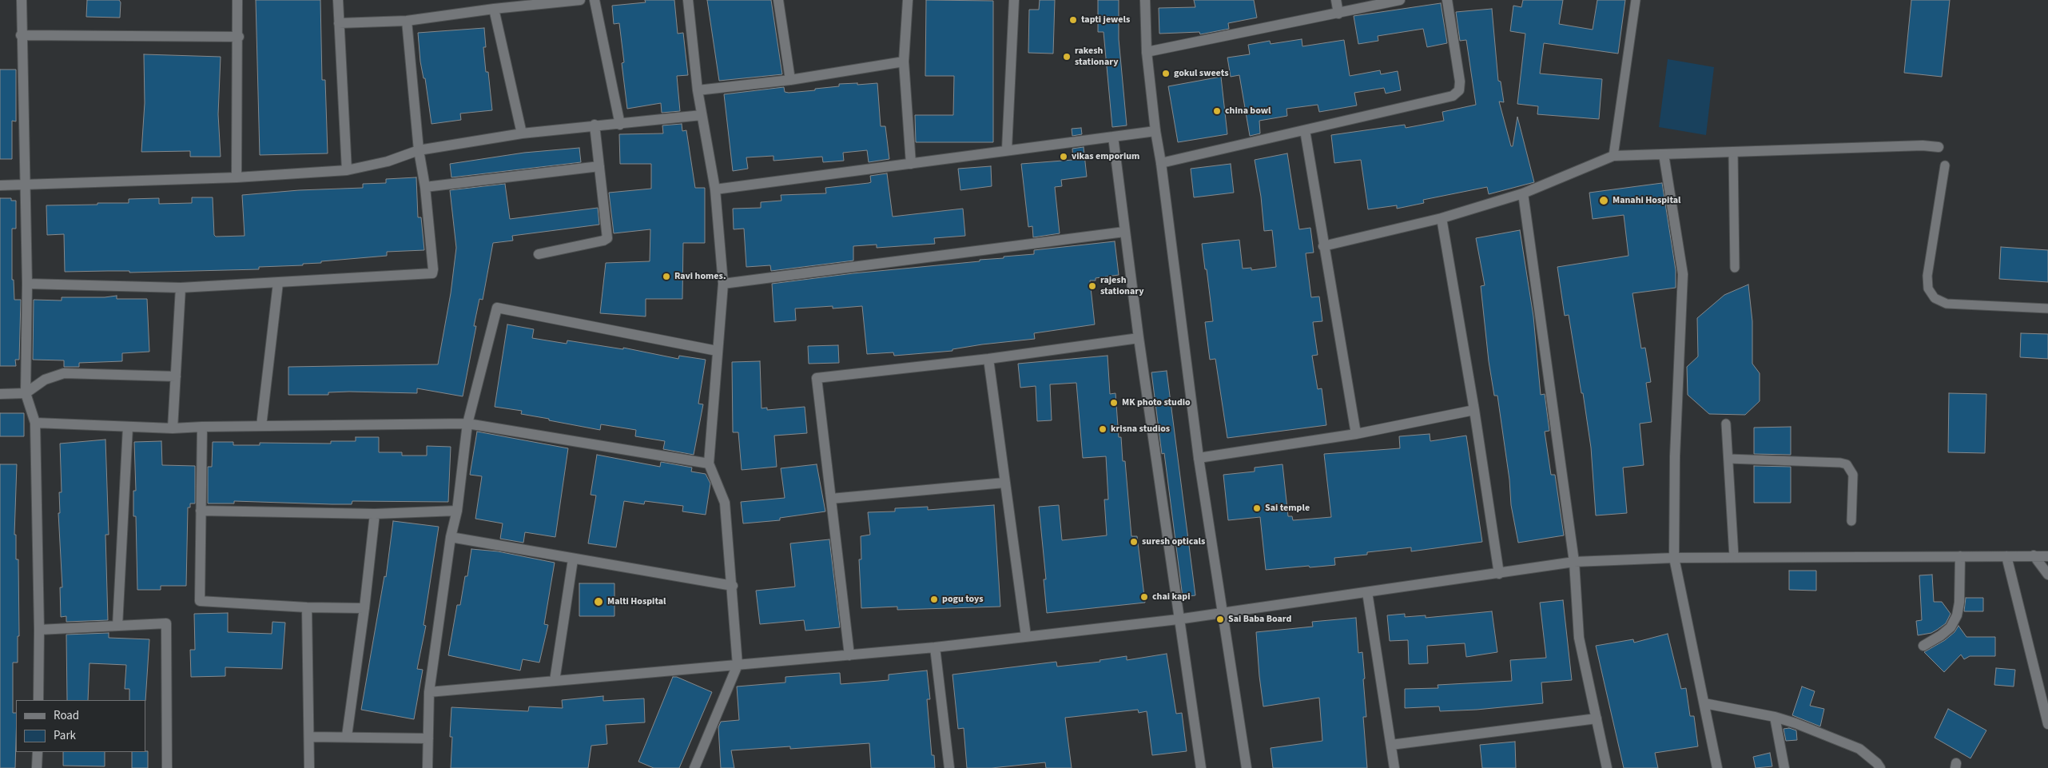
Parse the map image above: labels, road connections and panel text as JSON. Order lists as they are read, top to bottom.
{
  "places": [
    "tapti jewels",
    "rakesh stationary",
    "gokul sweets",
    "china bowl",
    "vikas emporium",
    "Manahi Hospital",
    "Ravi homes.",
    "rajesh stationary",
    "MK photo studio",
    "krisna studios",
    "Sai temple",
    "suresh opticals",
    "chai kapi",
    "pogu toys",
    "Malti Hospital",
    "Sai Baba Board"
  ],
  "legend": ["Road", "Park"]
}
